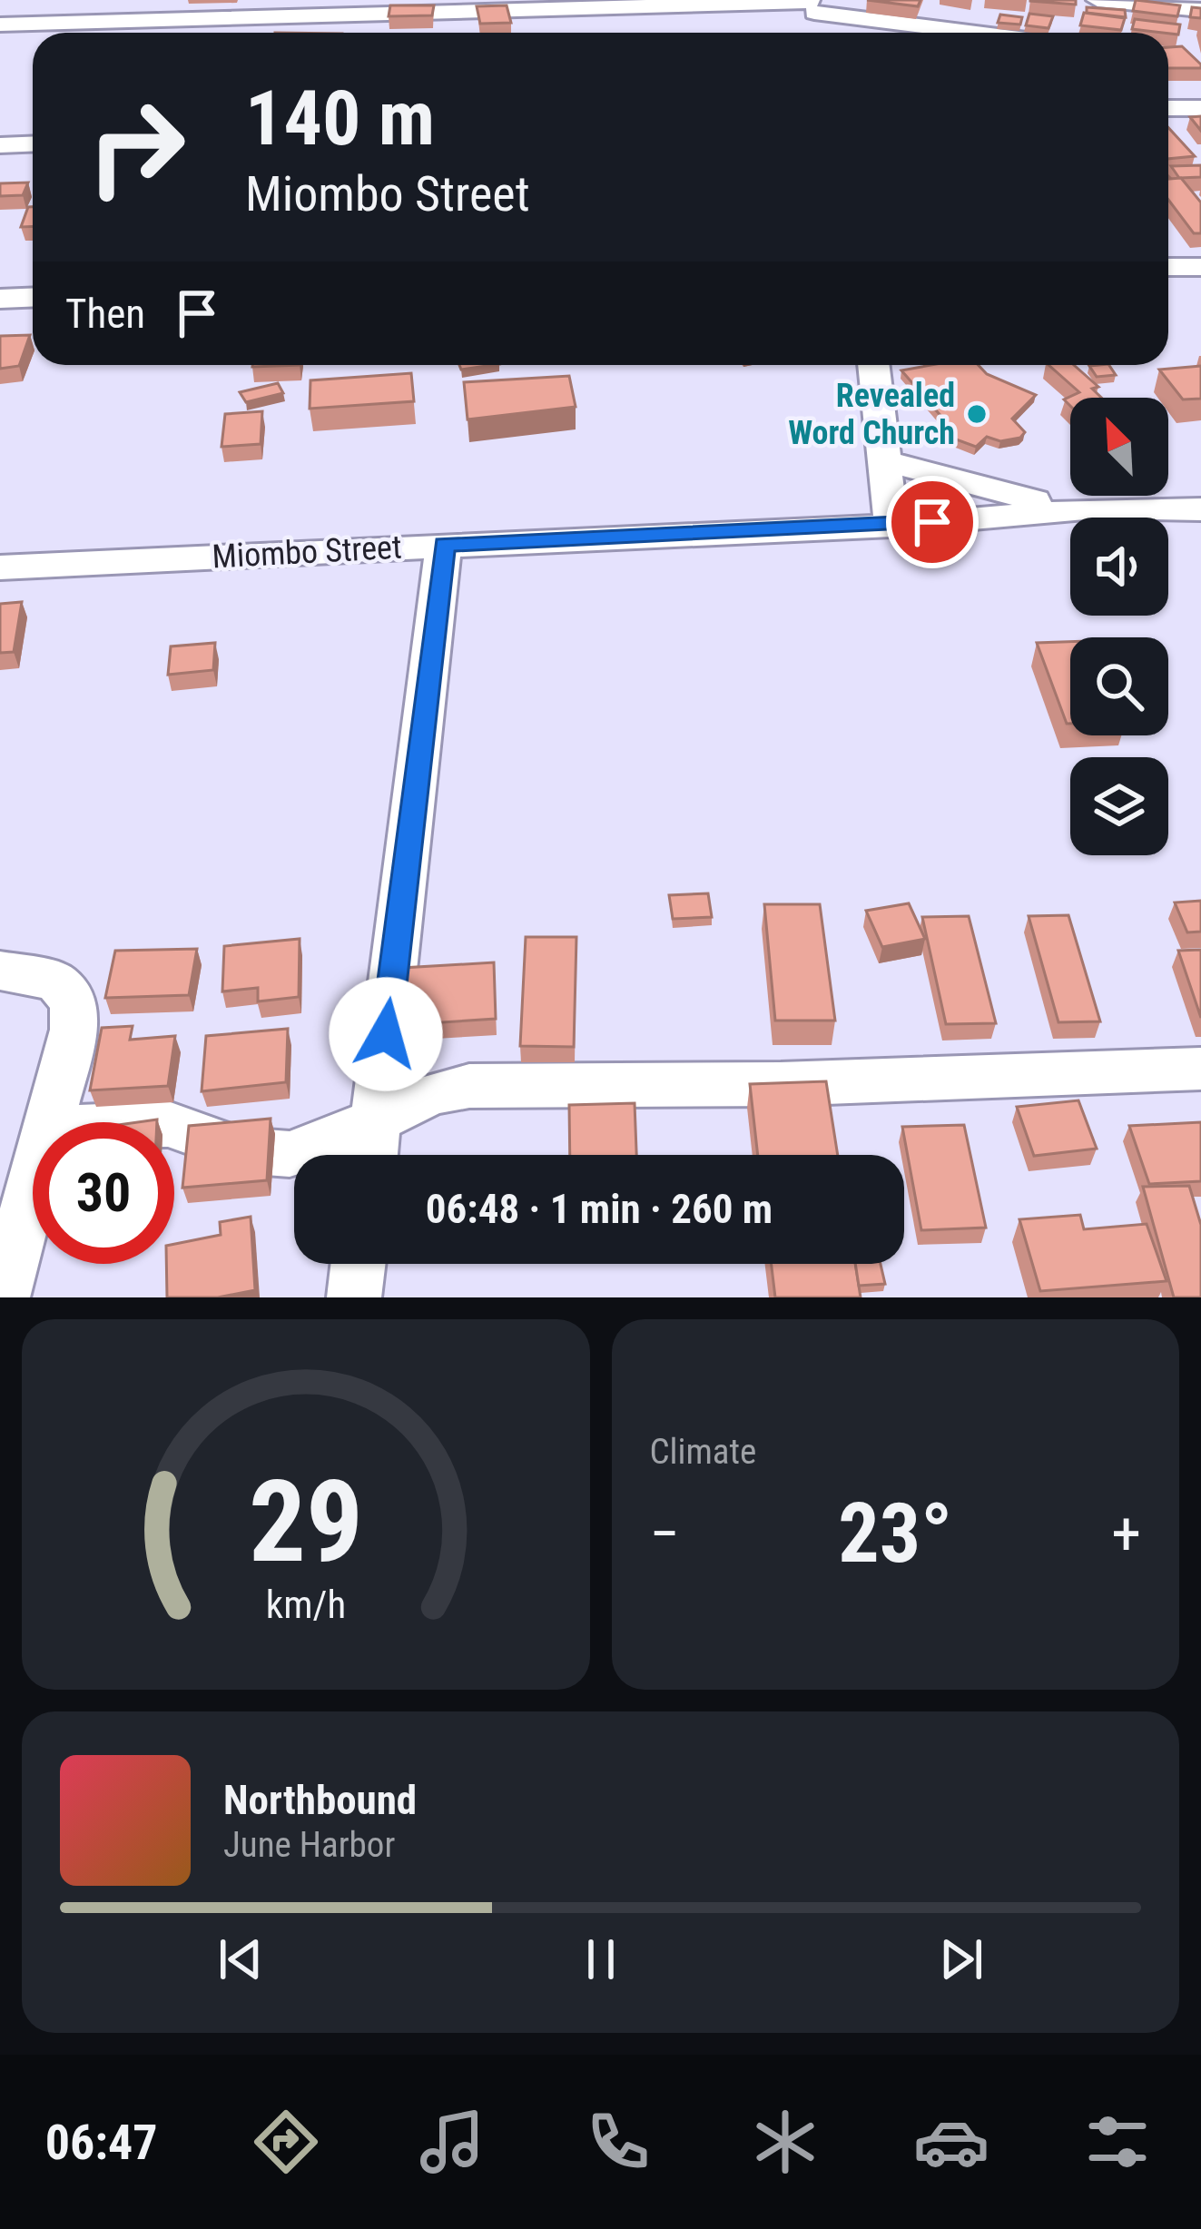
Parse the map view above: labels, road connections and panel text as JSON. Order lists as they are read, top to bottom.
{
  "streets": {
    "street": ["Miombo Street"]
  },
  "places": ["Revealed Word Church"],
  "north": "top left",
  "page": {
    "turn": ["140 m", "Miombo Street"],
    "then": "Then",
    "limit": "30",
    "trip": "06:48 · 1 min · 260 m",
    "tile": "Climate",
    "heat": ["−", "23°", "+"],
    "song": ["Northbound", "June Harbor"],
    "tabs": "06:47",
    "gauge": ["29", "km/h"]
  }
}
